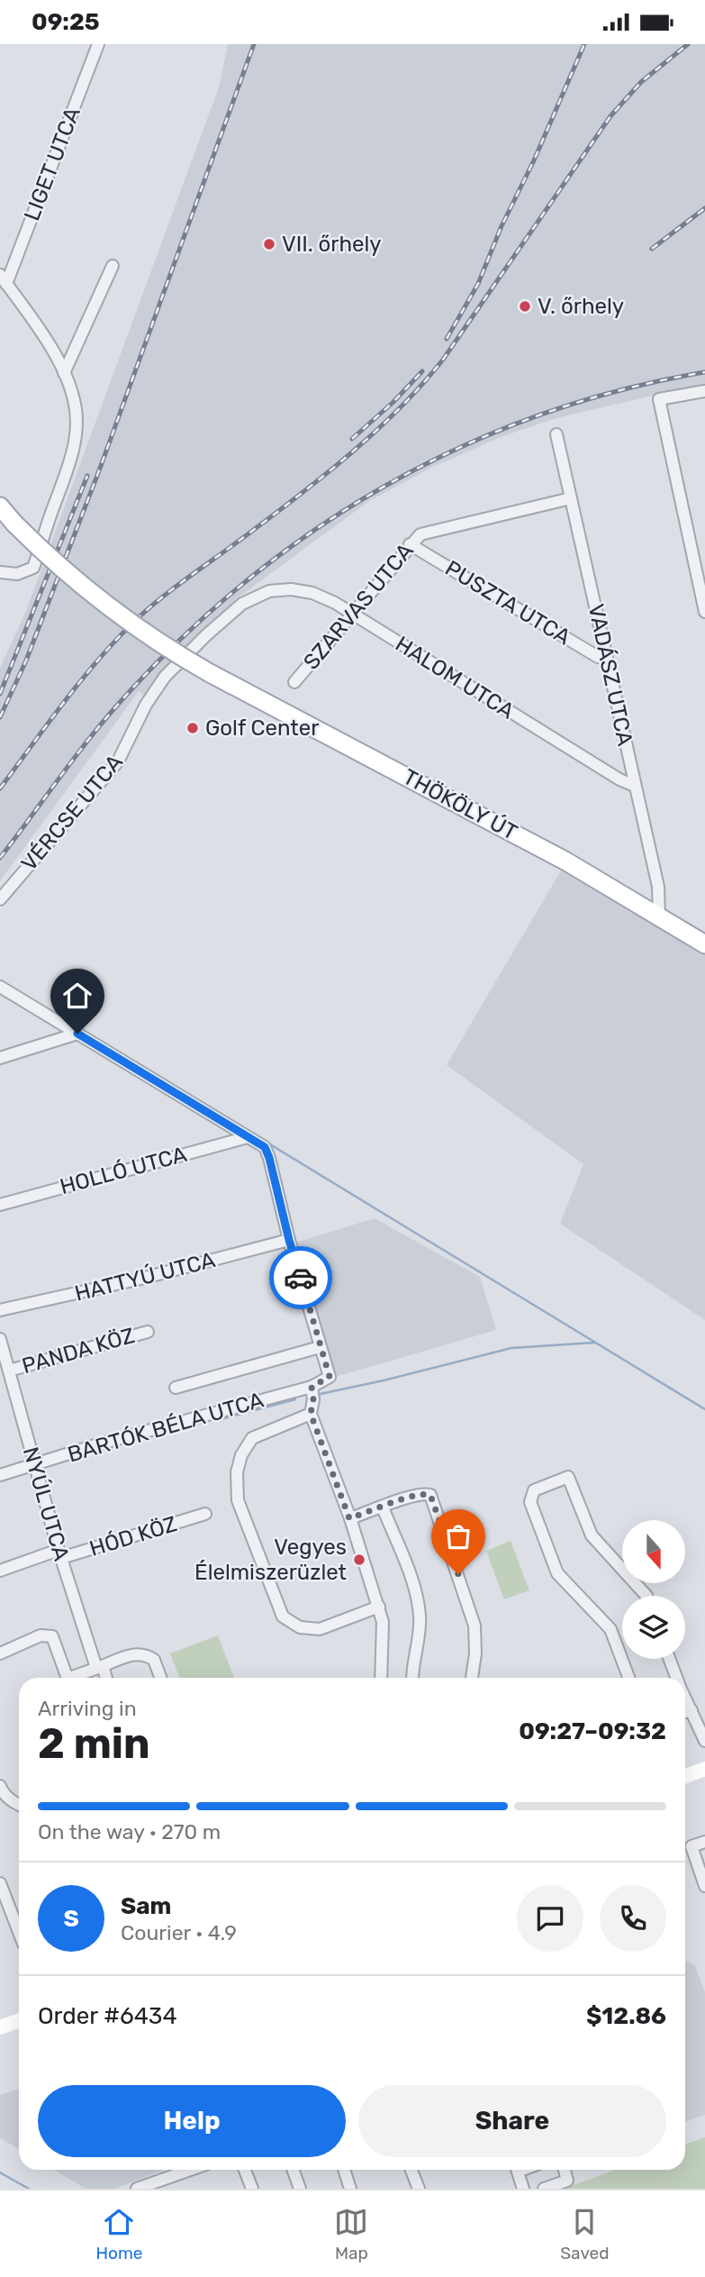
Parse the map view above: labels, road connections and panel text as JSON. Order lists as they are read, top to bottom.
{
  "streets": {
    "main road": ["THÖKÖLY ÚT"],
    "street": [
      "LIGET UTCA",
      "PUSZTA UTCA",
      "SZARVAS UTCA",
      "VADÁSZ UTCA",
      "HALOM UTCA",
      "VÉRCSE UTCA",
      "HOLLÓ UTCA",
      "HATTYÚ UTCA",
      "PANDA KÖZ",
      "BARTÓK BÉLA UTCA",
      "NYÚL UTCA",
      "HÓD KÖZ"
    ]
  },
  "crossings": [
    ["PUSZTA UTCA", "SZARVAS UTCA"],
    ["PUSZTA UTCA", "VADÁSZ UTCA"],
    ["SZARVAS UTCA", "VADÁSZ UTCA"],
    ["SZARVAS UTCA", "HALOM UTCA"],
    ["VADÁSZ UTCA", "HALOM UTCA"],
    ["VADÁSZ UTCA", "THÖKÖLY ÚT"],
    ["HALOM UTCA", "VÉRCSE UTCA"],
    ["PANDA KÖZ", "NYÚL UTCA"],
    ["BARTÓK BÉLA UTCA", "NYÚL UTCA"],
    ["NYÚL UTCA", "HÓD KÖZ"]
  ],
  "places": [
    "VII. őrhely",
    "V. őrhely",
    "Golf Center",
    "Vegyes Élelmiszerüzlet"
  ],
  "north": "bottom",
  "page": {
    "status": "09:25",
    "heading": ["2 min", "Arriving in", "09:27–09:32"],
    "panel": [
      "Sam",
      "Courier · 4.9",
      "Order #6434",
      "$12.86"
    ],
    "bar": "On the way · 270 m",
    "round": "S",
    "buttons": ["Help", "Share"],
    "tabs": ["Home", "Map", "Saved"]
  }
}
